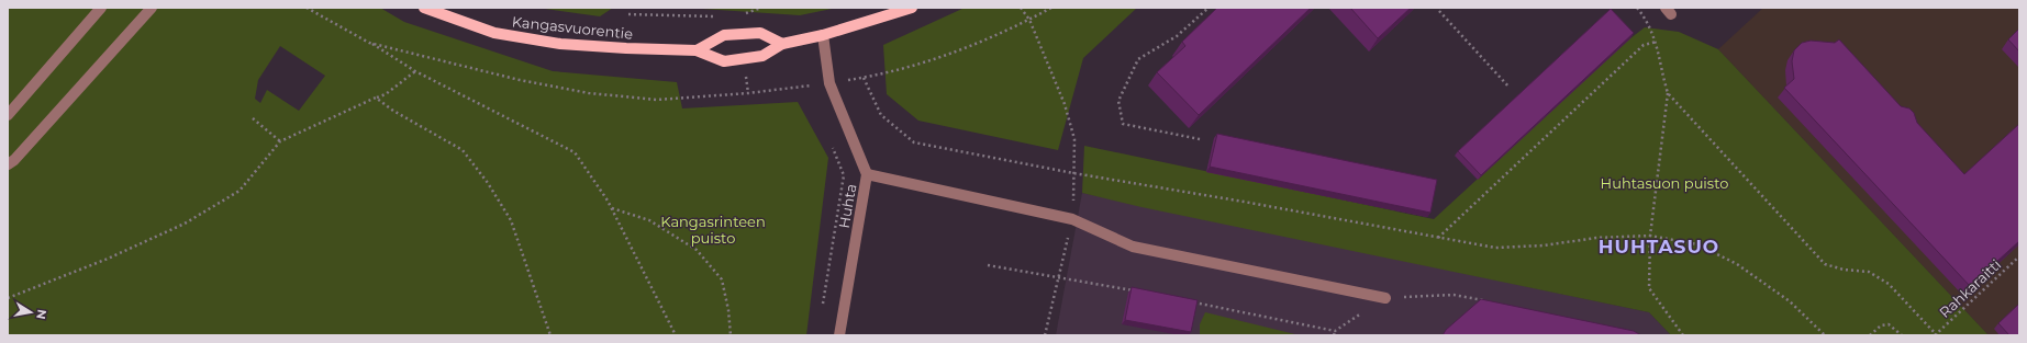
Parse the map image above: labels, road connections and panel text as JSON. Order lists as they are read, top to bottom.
{
  "streets": {
    "main road": ["Kangasvuorentie"],
    "street": ["Huhta"],
    "path": ["Rahkaraitti"]
  },
  "crossings": [
    ["Kangasvuorentie", "Huhta"]
  ],
  "districts": ["HUHTASUO"],
  "parks": ["Huhtasuon puisto", "Kangasrinteen puisto"],
  "north": "right"
}
